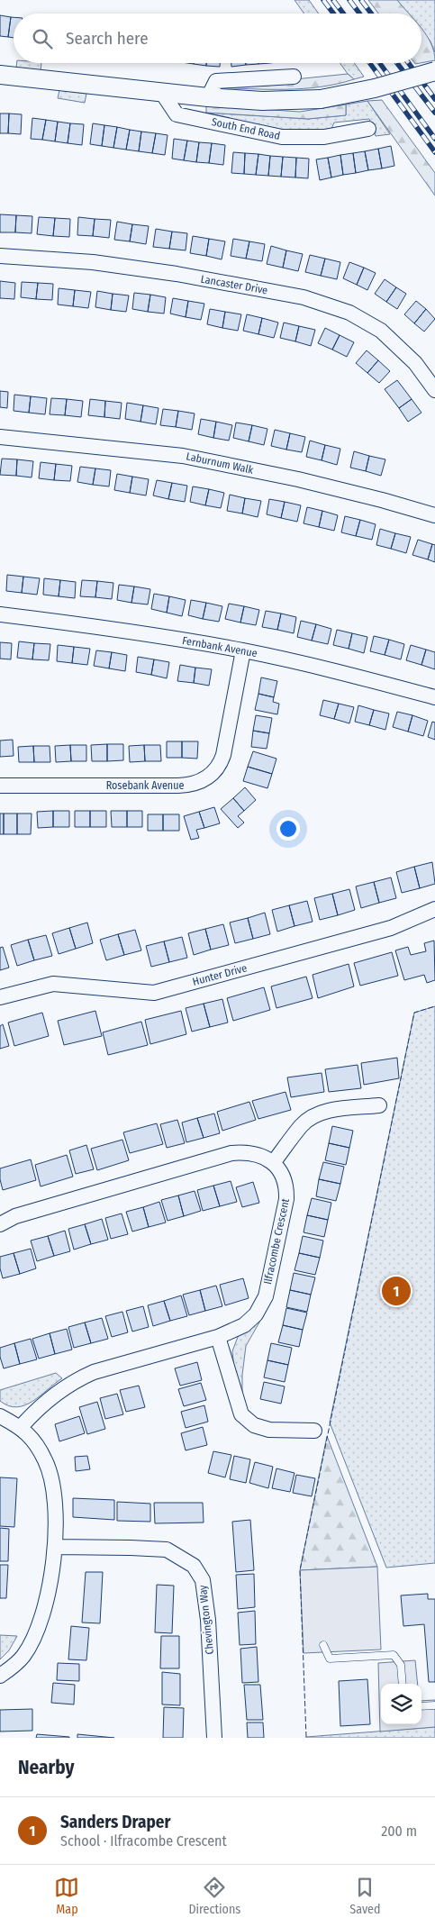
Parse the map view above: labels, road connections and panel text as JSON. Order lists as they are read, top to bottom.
{
  "streets": {
    "street": [
      "South End Road",
      "Lancaster Drive",
      "Laburnum Walk",
      "Fernbank Avenue",
      "Rosebank Avenue",
      "Hunter Drive",
      "Ilfracombe Crescent",
      "Chevington Way"
    ]
  },
  "crossings": [
    ["Fernbank Avenue", "Rosebank Avenue"]
  ],
  "page": {
    "search": "Search here",
    "pins": "1",
    "heading": "Nearby",
    "list": [
      {
        "mark": "1",
        "name": "Sanders Draper",
        "note": "School · Ilfracombe Crescent",
        "value": "200 m"
      }
    ],
    "nav": ["Map", "Directions", "Saved"]
  }
}
